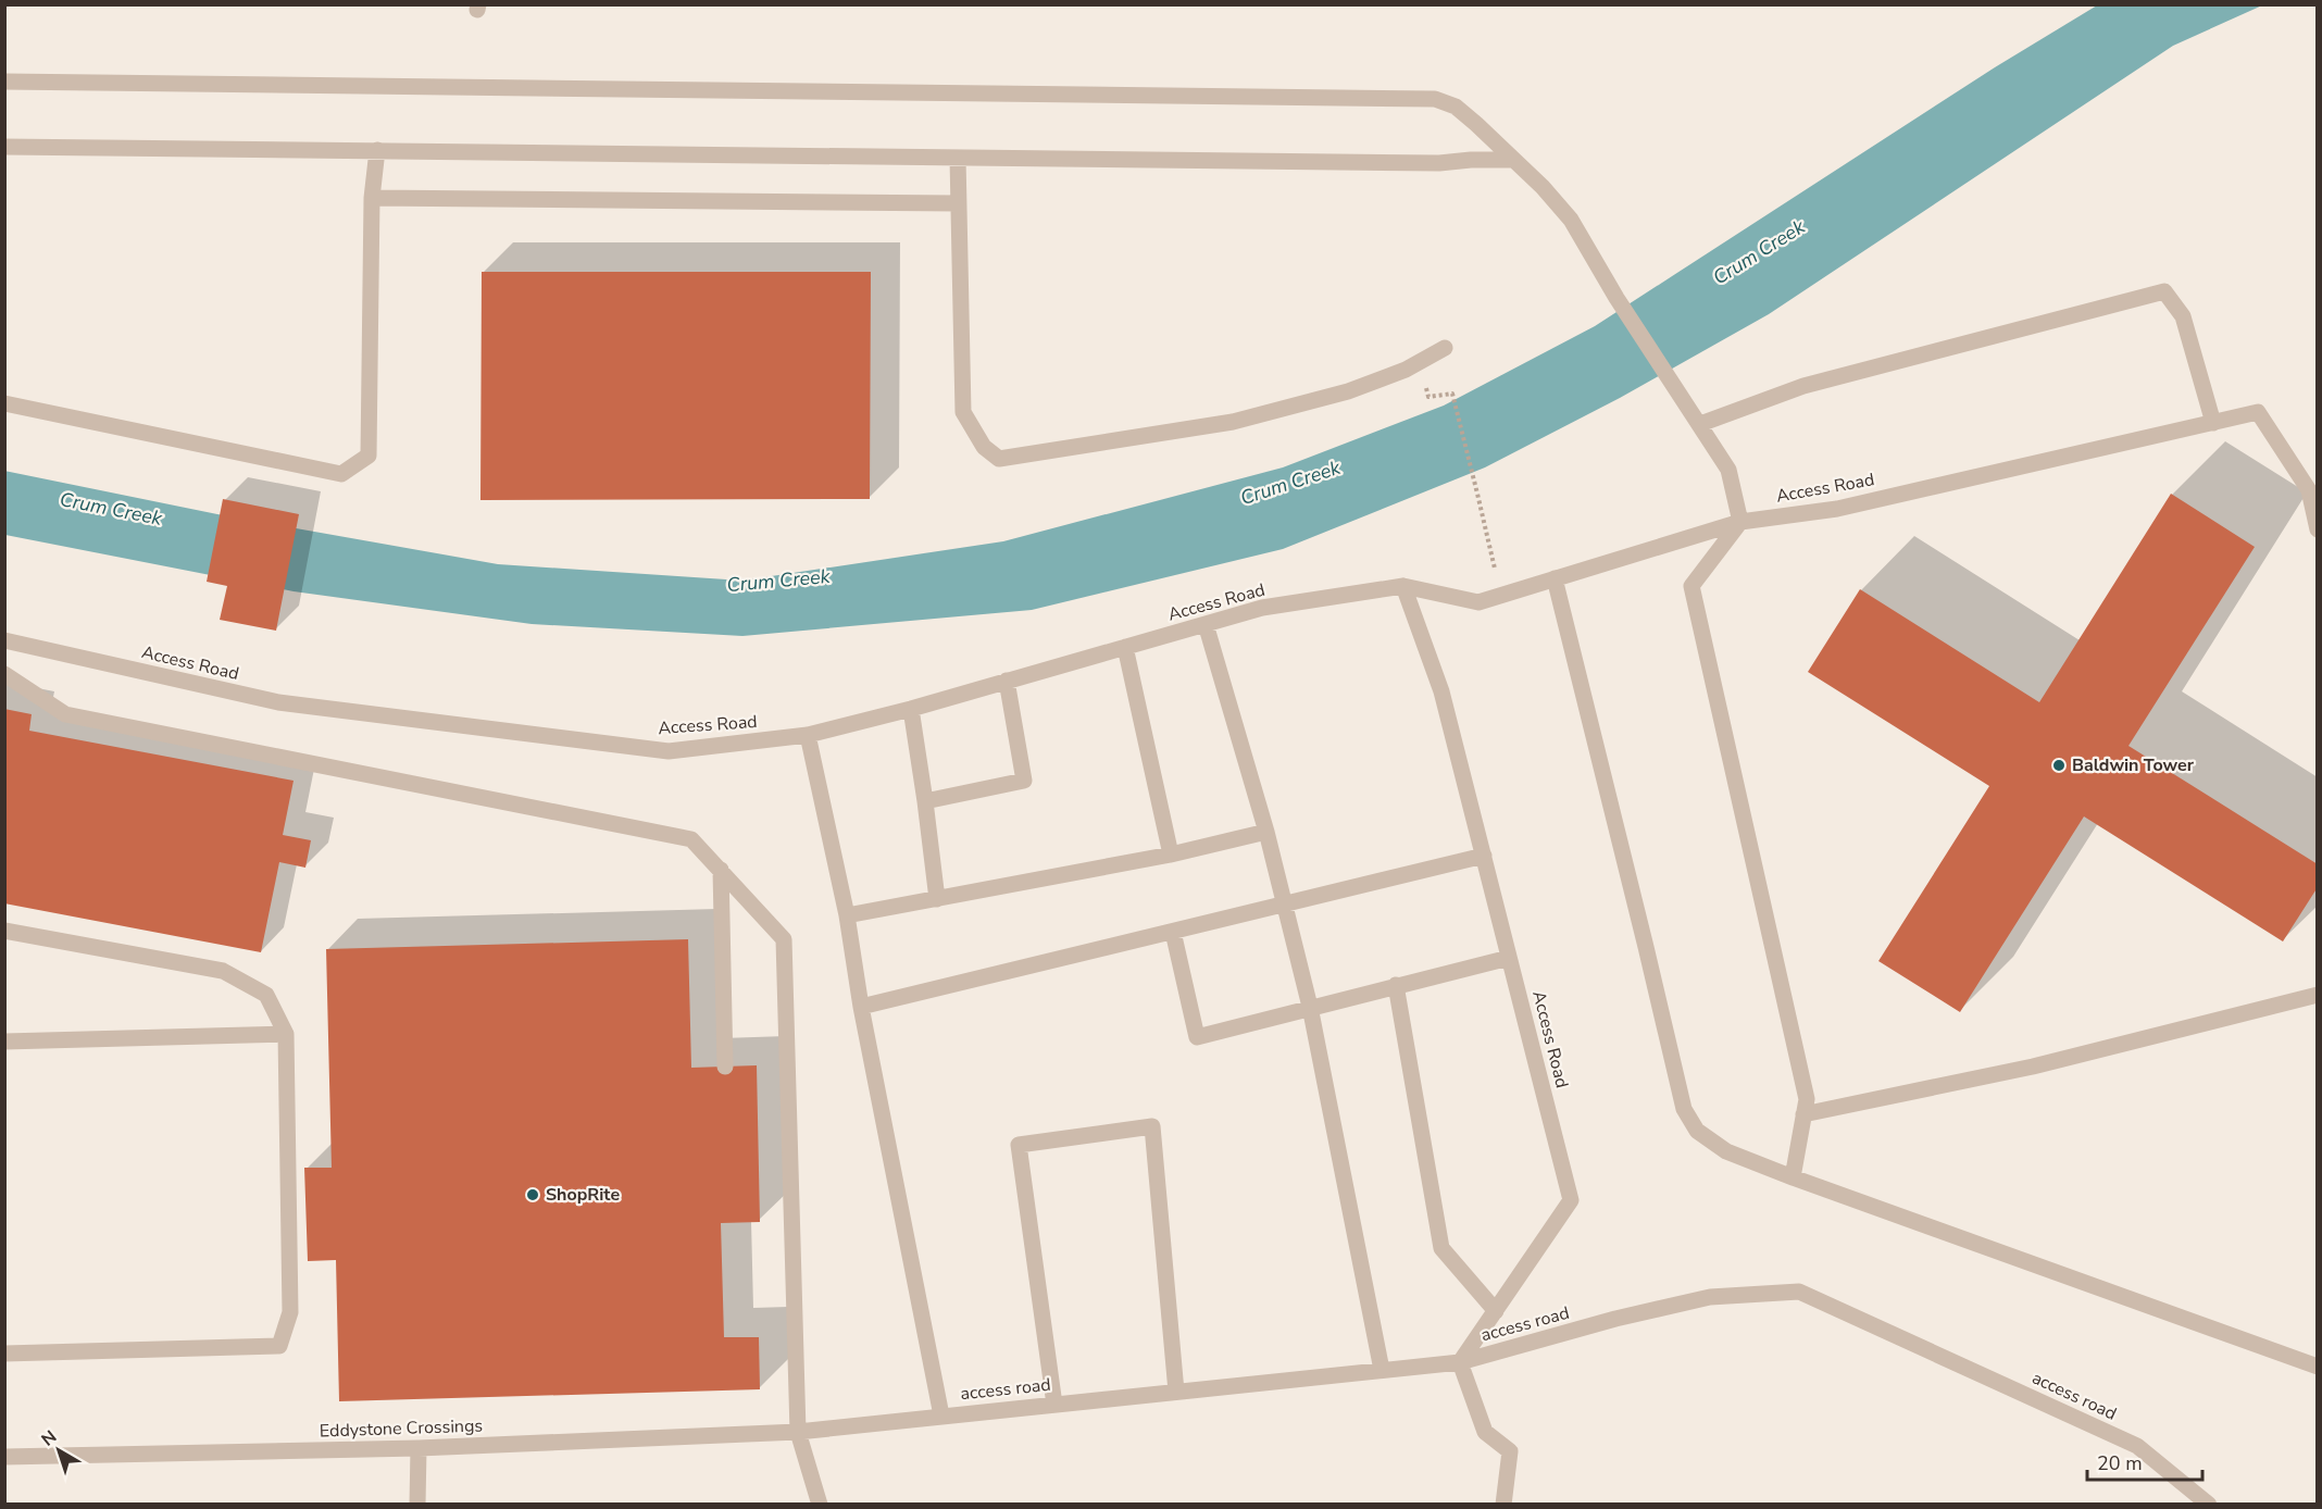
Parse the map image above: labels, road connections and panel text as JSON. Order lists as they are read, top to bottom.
{
  "streets": {
    "street": ["Access Road", "access road", "Eddystone Crossings"]
  },
  "crossings": [
    ["Access Road", "access road"],
    ["access road", "Eddystone Crossings"]
  ],
  "water": ["Crum Creek"],
  "places": ["Baldwin Tower", "ShopRite"],
  "scale_bar": "20 m",
  "north": "top left"
}
